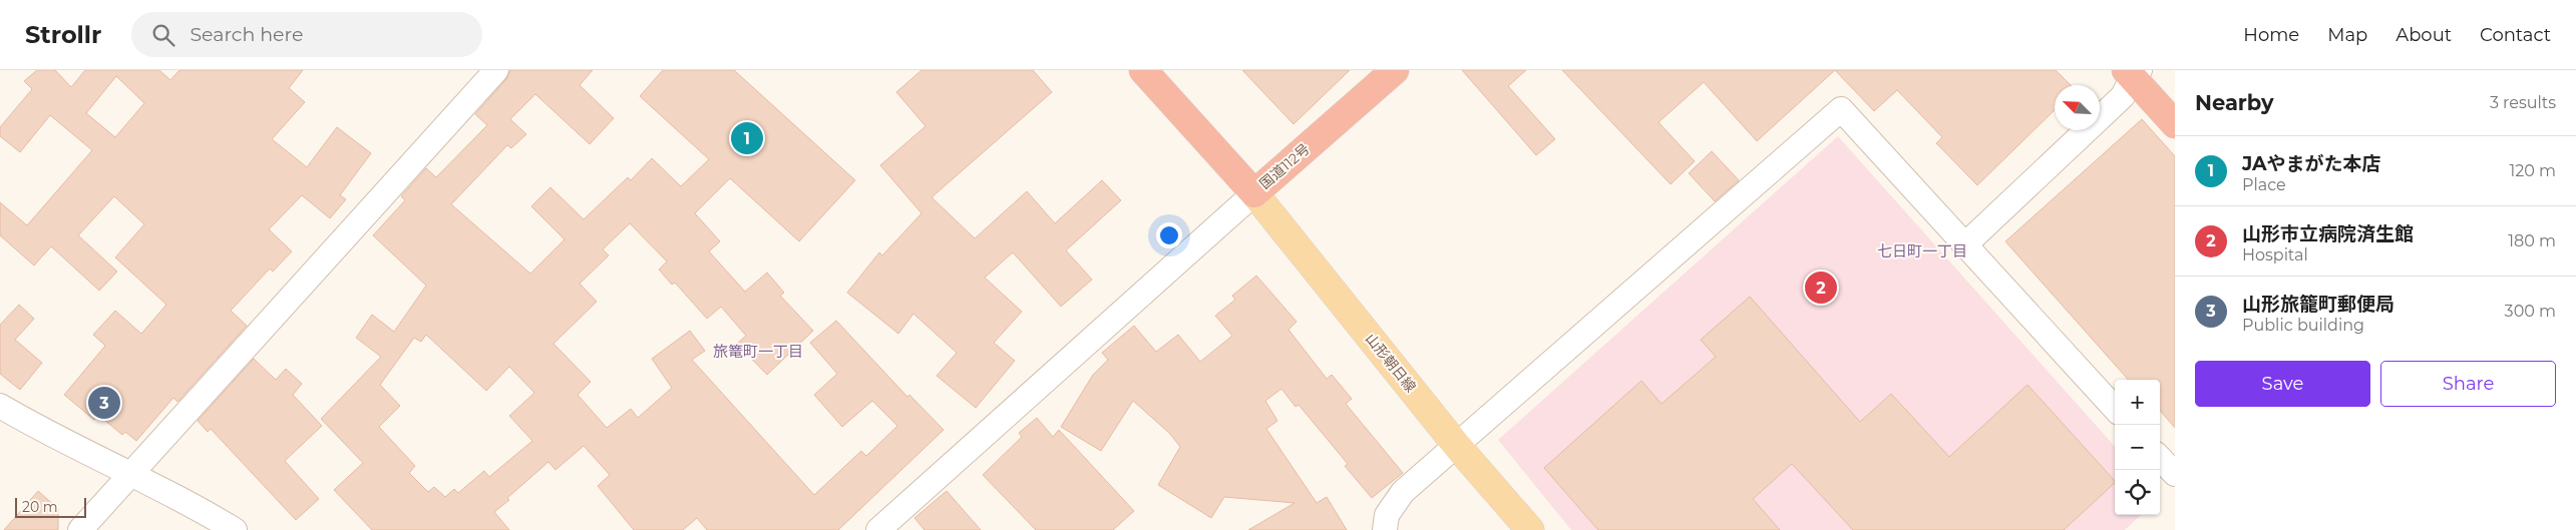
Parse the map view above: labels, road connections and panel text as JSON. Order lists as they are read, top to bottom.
{
  "streets": {
    "highway": ["国道112号"],
    "main road": ["山形朝日線"]
  },
  "crossings": [
    ["国道112号", "山形朝日線"]
  ],
  "districts": ["七日町一丁目", "旅篭町一丁目"],
  "scale_bar": "20 m",
  "north": "top left",
  "page": {
    "header": "Strollr",
    "search": "Search here",
    "nav": [
      "Home",
      "Map",
      "About",
      "Contact"
    ],
    "heading": ["Nearby", "3 results"],
    "pins": ["1", "2", "3"],
    "list": [
      {
        "mark": "1",
        "name": "JAやまがた本店",
        "note": "Place",
        "value": "120 m"
      },
      {
        "mark": "2",
        "name": "山形市立病院済生館",
        "note": "Hospital",
        "value": "180 m"
      },
      {
        "mark": "3",
        "name": "山形旅籠町郵便局",
        "note": "Public building",
        "value": "300 m"
      }
    ],
    "buttons": ["Save", "Share"],
    "map_buttons": ["+", "−"],
    "scale": "20 m"
  }
}
